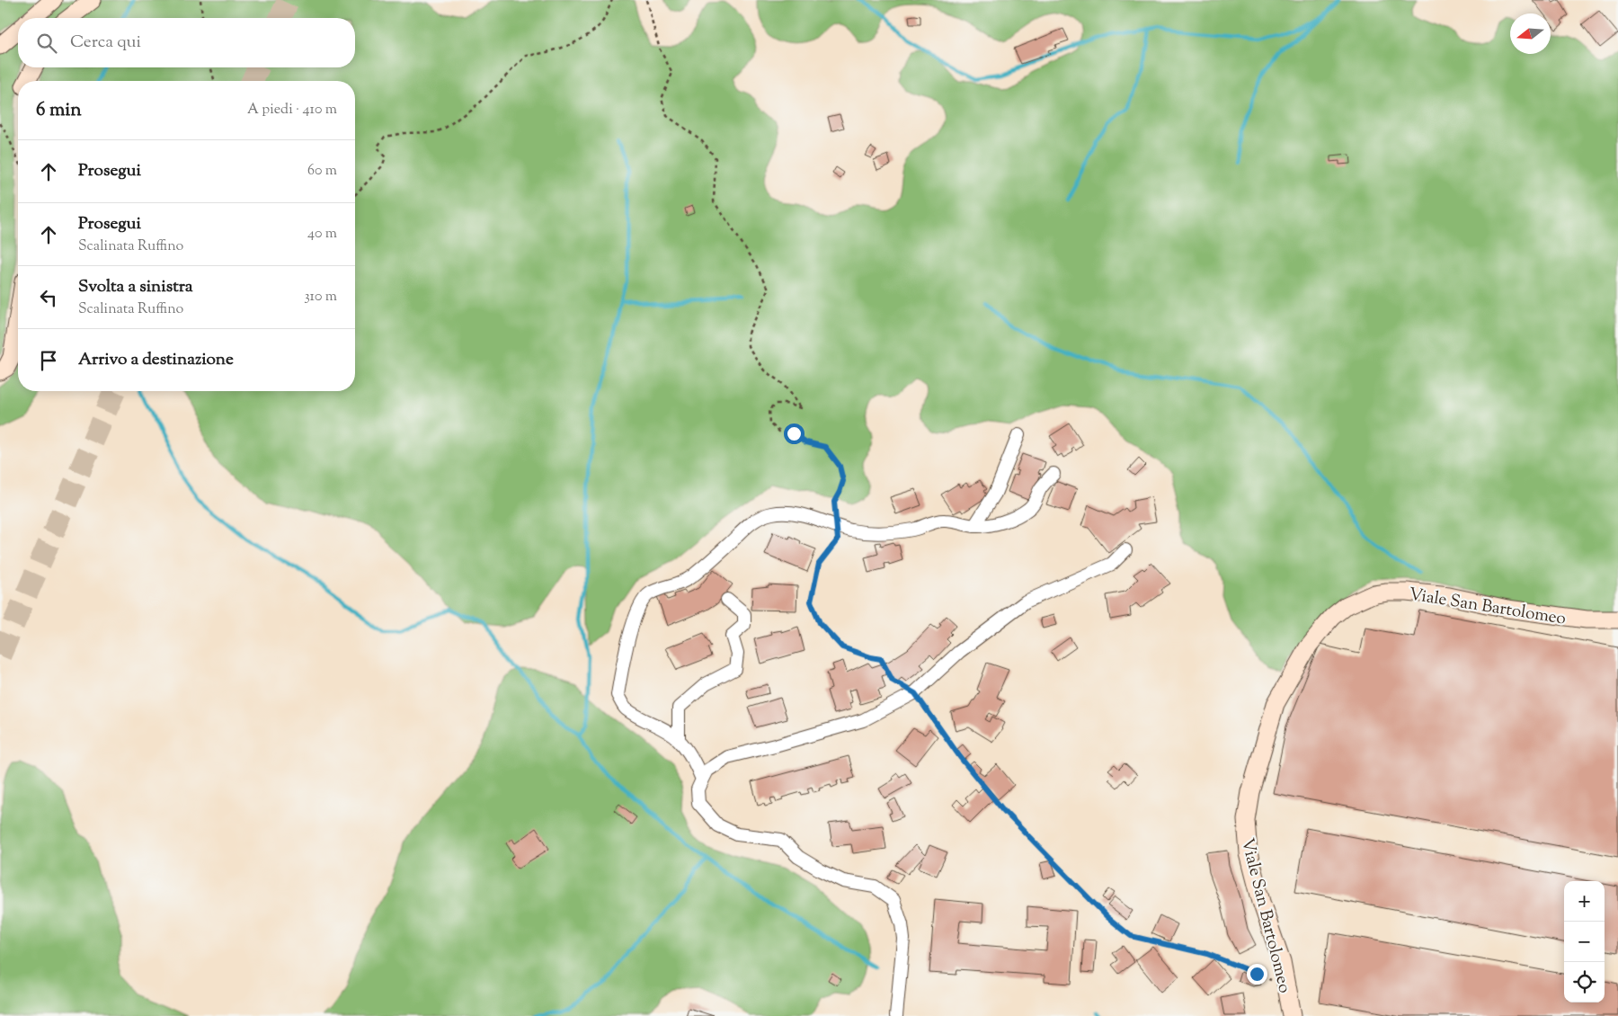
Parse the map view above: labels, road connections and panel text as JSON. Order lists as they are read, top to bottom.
{
  "streets": {
    "main road": ["Viale San Bartolomeo"]
  },
  "north": "left",
  "page": {
    "search": "Cerca qui",
    "heading": ["6 min", "A piedi · 410 m"],
    "list": [
      ["Prosegui", "60 m"],
      ["Prosegui", "Scalinata Ruffino", "40 m"],
      ["Svolta a sinistra", "Scalinata Ruffino", "310 m"],
      "Arrivo a destinazione"
    ],
    "map_buttons": ["+", "−"]
  }
}
